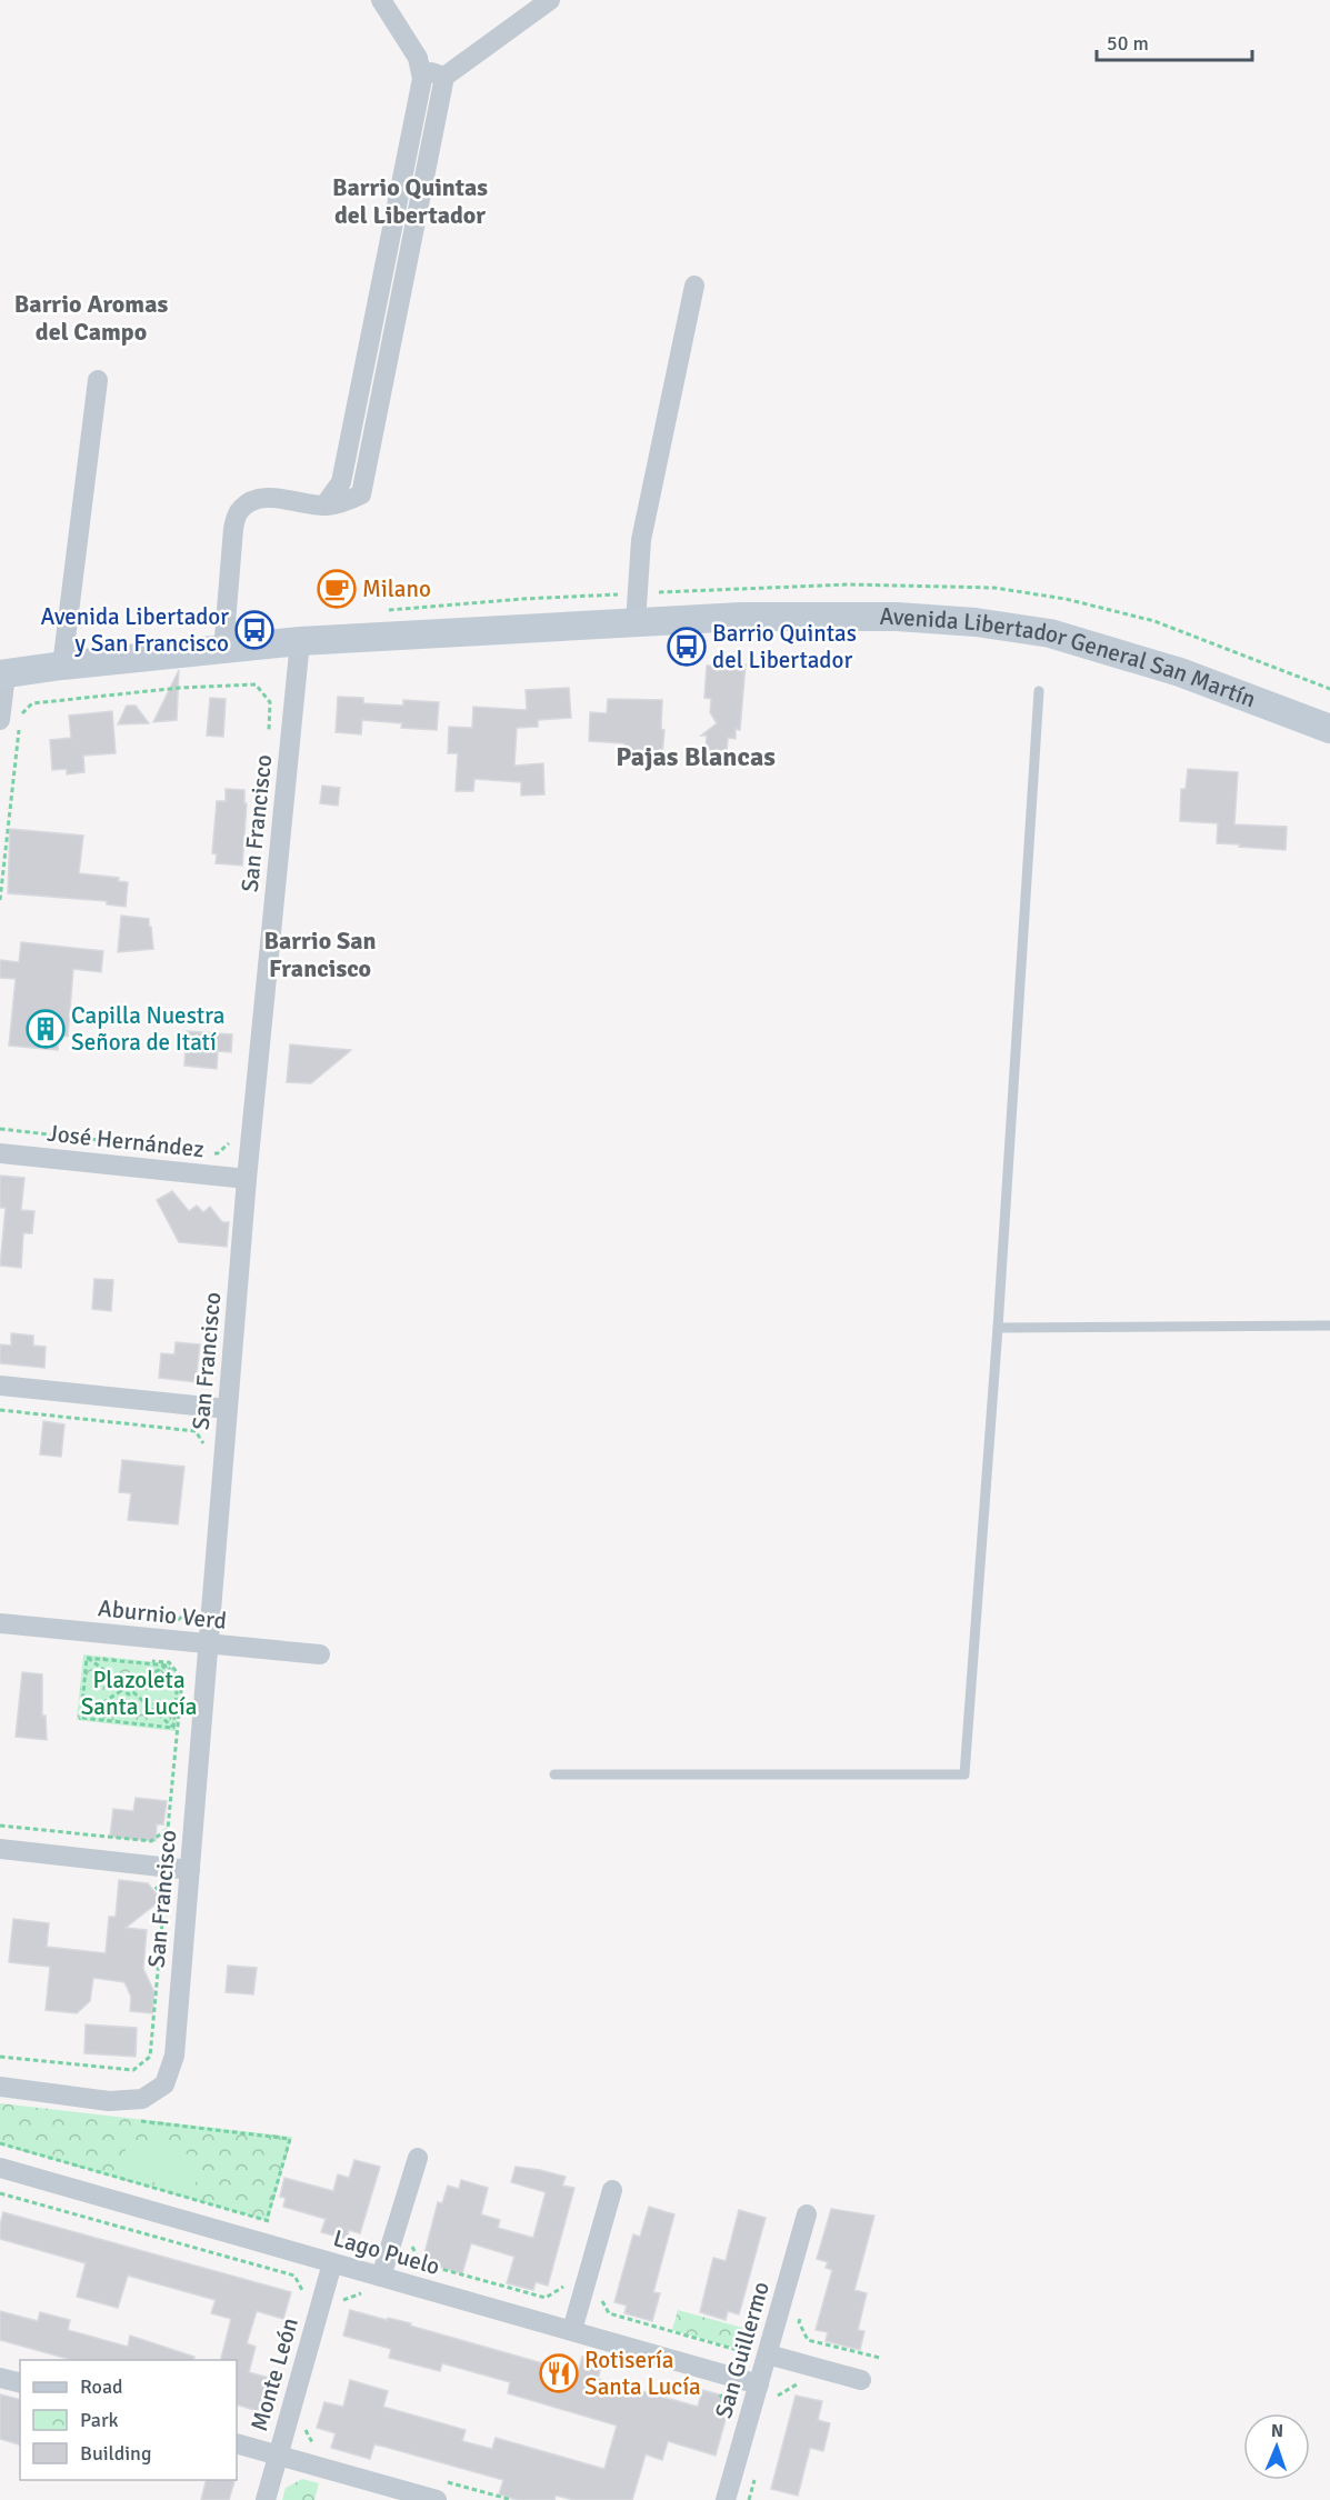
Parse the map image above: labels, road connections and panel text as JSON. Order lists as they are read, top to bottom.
{
  "streets": {
    "main road": ["Avenida Libertador General San Martín"],
    "street": [
      "San Francisco",
      "José Hernández",
      "Aburnio Verd",
      "Lago Puelo",
      "San Guillermo",
      "Monte León"
    ]
  },
  "crossings": [
    ["Avenida Libertador General San Martín", "San Francisco"],
    ["San Francisco", "José Hernández"],
    ["San Francisco", "Aburnio Verd"],
    ["Lago Puelo", "San Guillermo"],
    ["Lago Puelo", "Monte León"]
  ],
  "districts": [
    "Barrio Quintas del Libertador",
    "Barrio Aromas del Campo",
    "Pajas Blancas",
    "Barrio San Francisco"
  ],
  "parks": ["Plazoleta Santa Lucía"],
  "places": {
    "cafe": ["Milano"],
    "bus stop": ["Avenida Libertador y San Francisco", "Barrio Quintas del Libertador"],
    "building": ["Capilla Nuestra Señora de Itatí"],
    "restaurant": ["Rotisería Santa Lucía"]
  },
  "legend": ["Road", "Park", "Building"],
  "scale_bar": "50 m",
  "north": "top"
}
